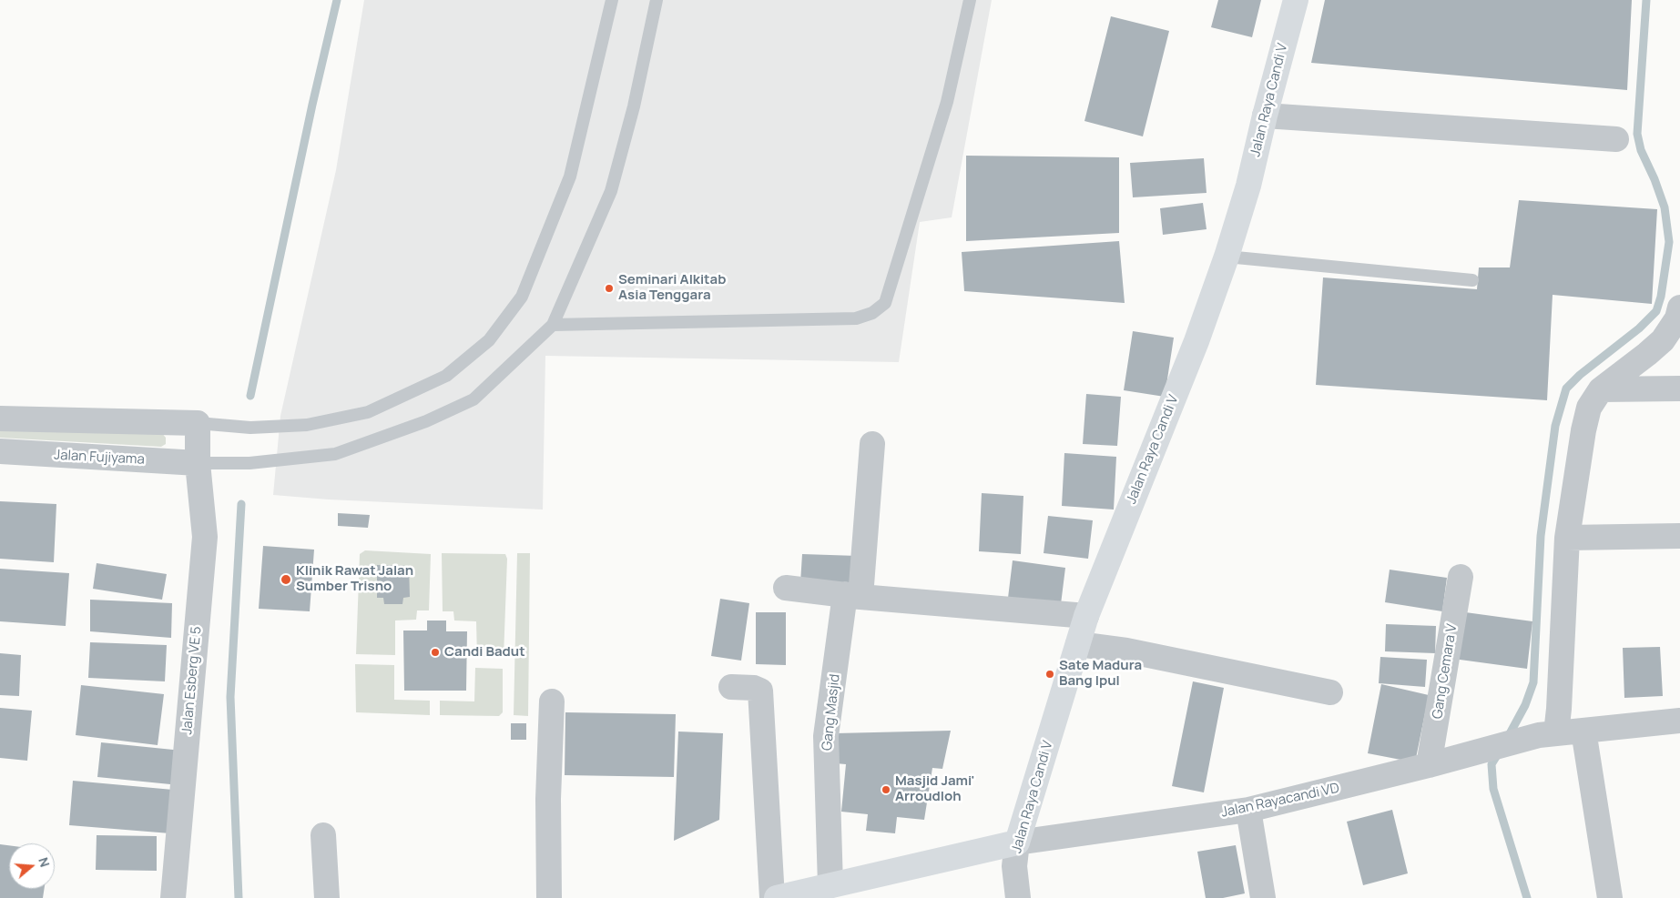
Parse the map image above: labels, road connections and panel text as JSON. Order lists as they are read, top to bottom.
{
  "streets": {
    "street": [
      "Jalan Raya Candi V",
      "Jalan Fujiyama",
      "Gang Cemara V",
      "Jalan Esberg VE 5",
      "Gang Masjid",
      "Jalan Rayacandi VD"
    ]
  },
  "crossings": [
    ["Jalan Raya Candi V", "Jalan Rayacandi VD"],
    ["Jalan Fujiyama", "Jalan Esberg VE 5"],
    ["Gang Cemara V", "Jalan Rayacandi VD"]
  ],
  "places": [
    "Seminari Alkitab Asia Tenggara",
    "Klinik Rawat Jalan Sumber Trisno",
    "Candi Badut",
    "Sate Madura Bang Ipul",
    "Masjid Jami' Arroudloh"
  ],
  "north": "right"
}
